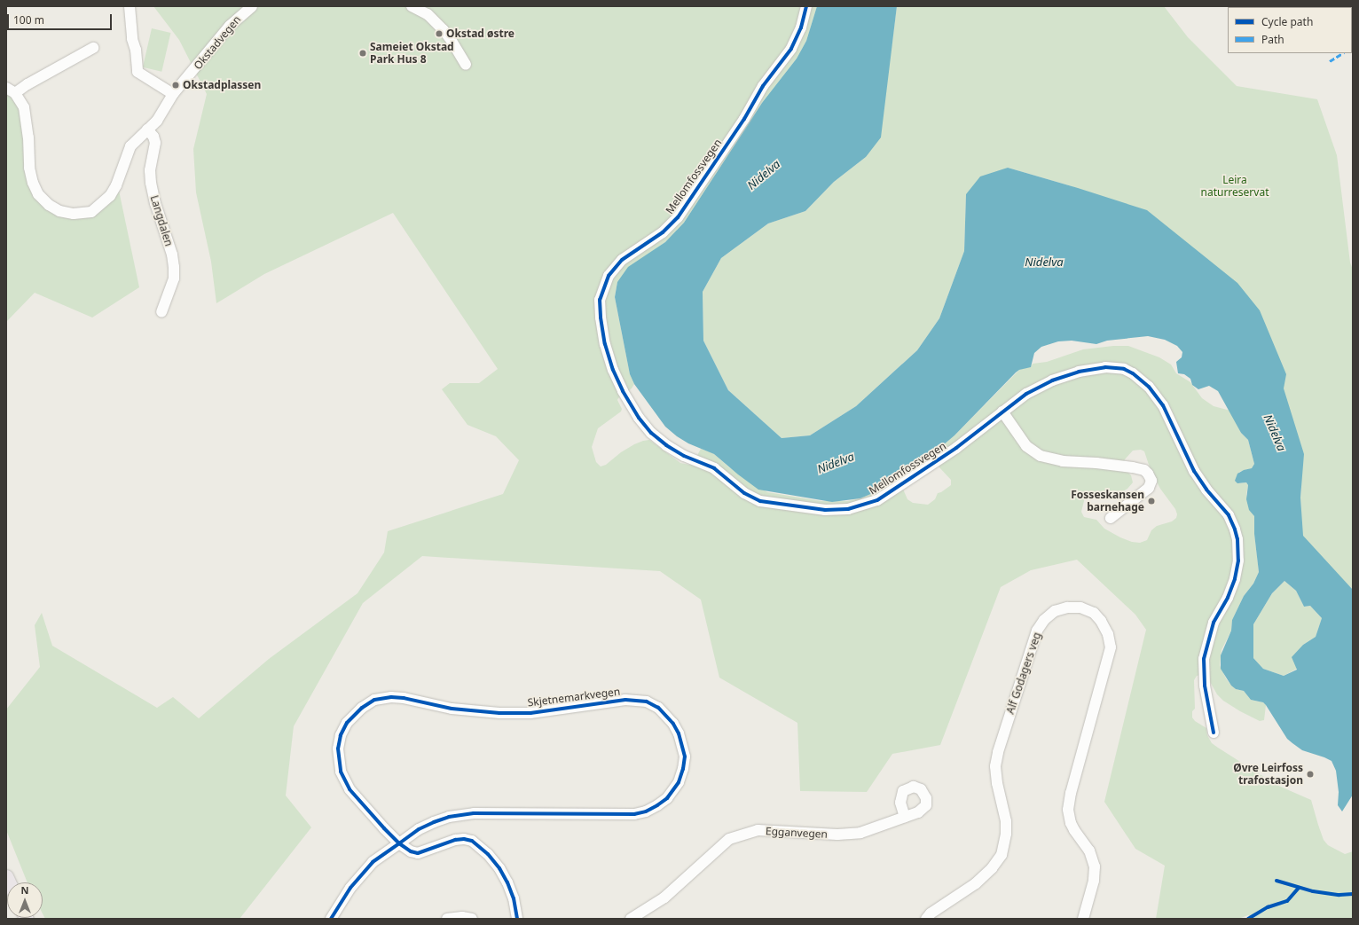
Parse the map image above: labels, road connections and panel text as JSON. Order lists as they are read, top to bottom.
{
  "streets": {
    "street": [
      "Okstadvegen",
      "Mellomfossvegen",
      "Langdalen",
      "Alf Godagers veg",
      "Skjetnemarkvegen",
      "Egganvegen"
    ]
  },
  "crossings": [
    ["Okstadvegen", "Langdalen"]
  ],
  "water": ["Nidelva"],
  "parks": ["Leira naturreservat"],
  "places": [
    "Okstad østre",
    "Sameiet Okstad Park Hus 8",
    "Okstadplassen",
    "Fosseskansen barnehage",
    "Øvre Leirfoss trafostasjon"
  ],
  "legend": ["Cycle path", "Path"],
  "scale_bar": "100 m",
  "north": "top"
}
